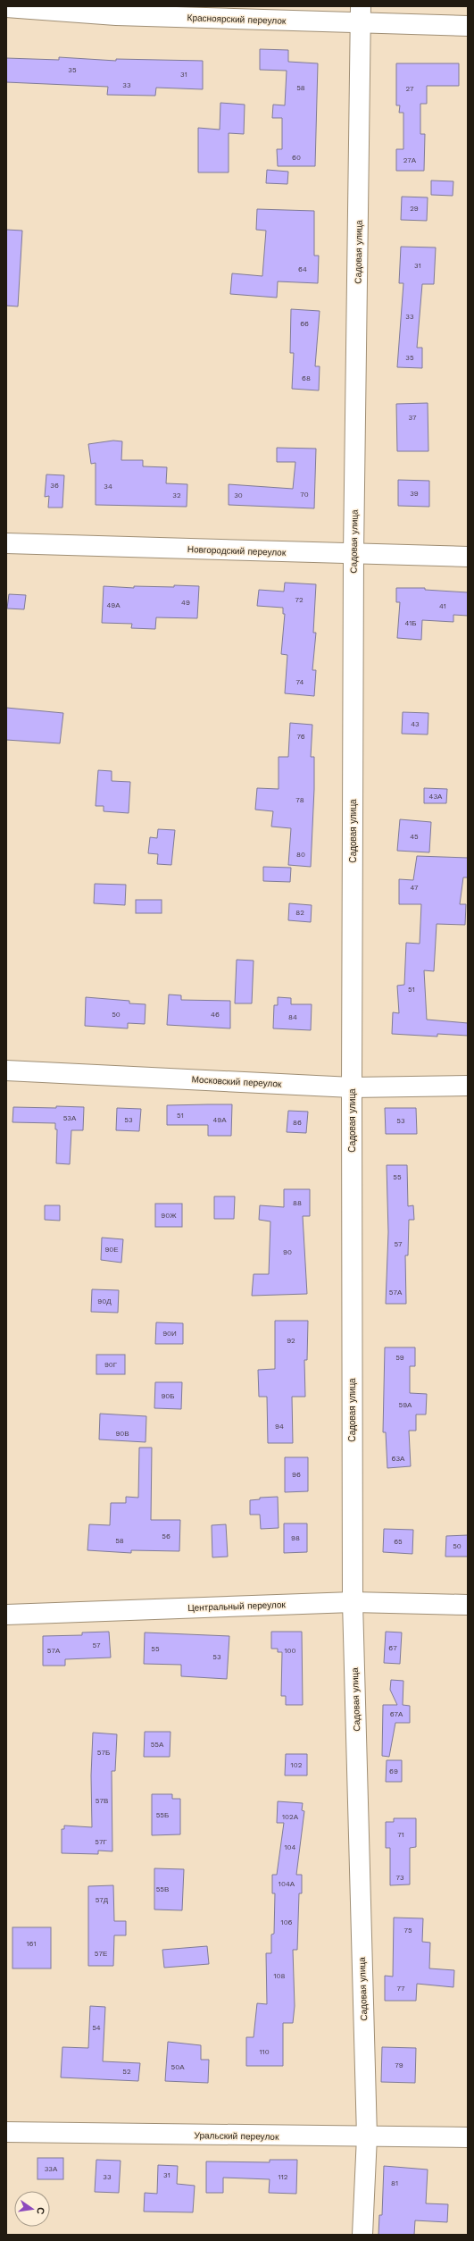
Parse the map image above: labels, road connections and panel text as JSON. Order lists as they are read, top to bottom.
{
  "streets": {
    "street": [
      "Красноярский переулок",
      "Садовая улица",
      "Новгородский переулок",
      "Московский переулок",
      "Центральный переулок",
      "Уральский переулок"
    ]
  },
  "crossings": [
    ["Красноярский переулок", "Садовая улица"],
    ["Садовая улица", "Новгородский переулок"],
    ["Садовая улица", "Московский переулок"],
    ["Садовая улица", "Центральный переулок"],
    ["Садовая улица", "Уральский переулок"]
  ],
  "house_numbers": [
    "35",
    "31",
    "33",
    "58",
    "27",
    "60",
    "27А",
    "29",
    "31",
    "64",
    "33",
    "66",
    "35",
    "68",
    "37",
    "36",
    "34",
    "39",
    "70",
    "32",
    "30",
    "72",
    "49",
    "49А",
    "41",
    "41Б",
    "74",
    "43",
    "76",
    "43А",
    "78",
    "45",
    "80",
    "47",
    "82",
    "51",
    "50",
    "46",
    "84",
    "51",
    "53А",
    "53",
    "49А",
    "53",
    "86",
    "55",
    "88",
    "90Ж",
    "57",
    "90Е",
    "90",
    "57А",
    "90Д",
    "90И",
    "92",
    "59",
    "90Г",
    "90Б",
    "59А",
    "94",
    "90В",
    "63А",
    "96",
    "56",
    "98",
    "58",
    "65",
    "50",
    "57",
    "67",
    "55",
    "57А",
    "100",
    "53",
    "67А",
    "55А",
    "57Б",
    "102",
    "69",
    "57В",
    "55Б",
    "102А",
    "71",
    "57Г",
    "104",
    "73",
    "104А",
    "55В",
    "57Д",
    "106",
    "75",
    "161",
    "57Е",
    "108",
    "77",
    "54",
    "110",
    "79",
    "50А",
    "52",
    "33А",
    "31",
    "33",
    "112",
    "81"
  ],
  "north": "right"
}
